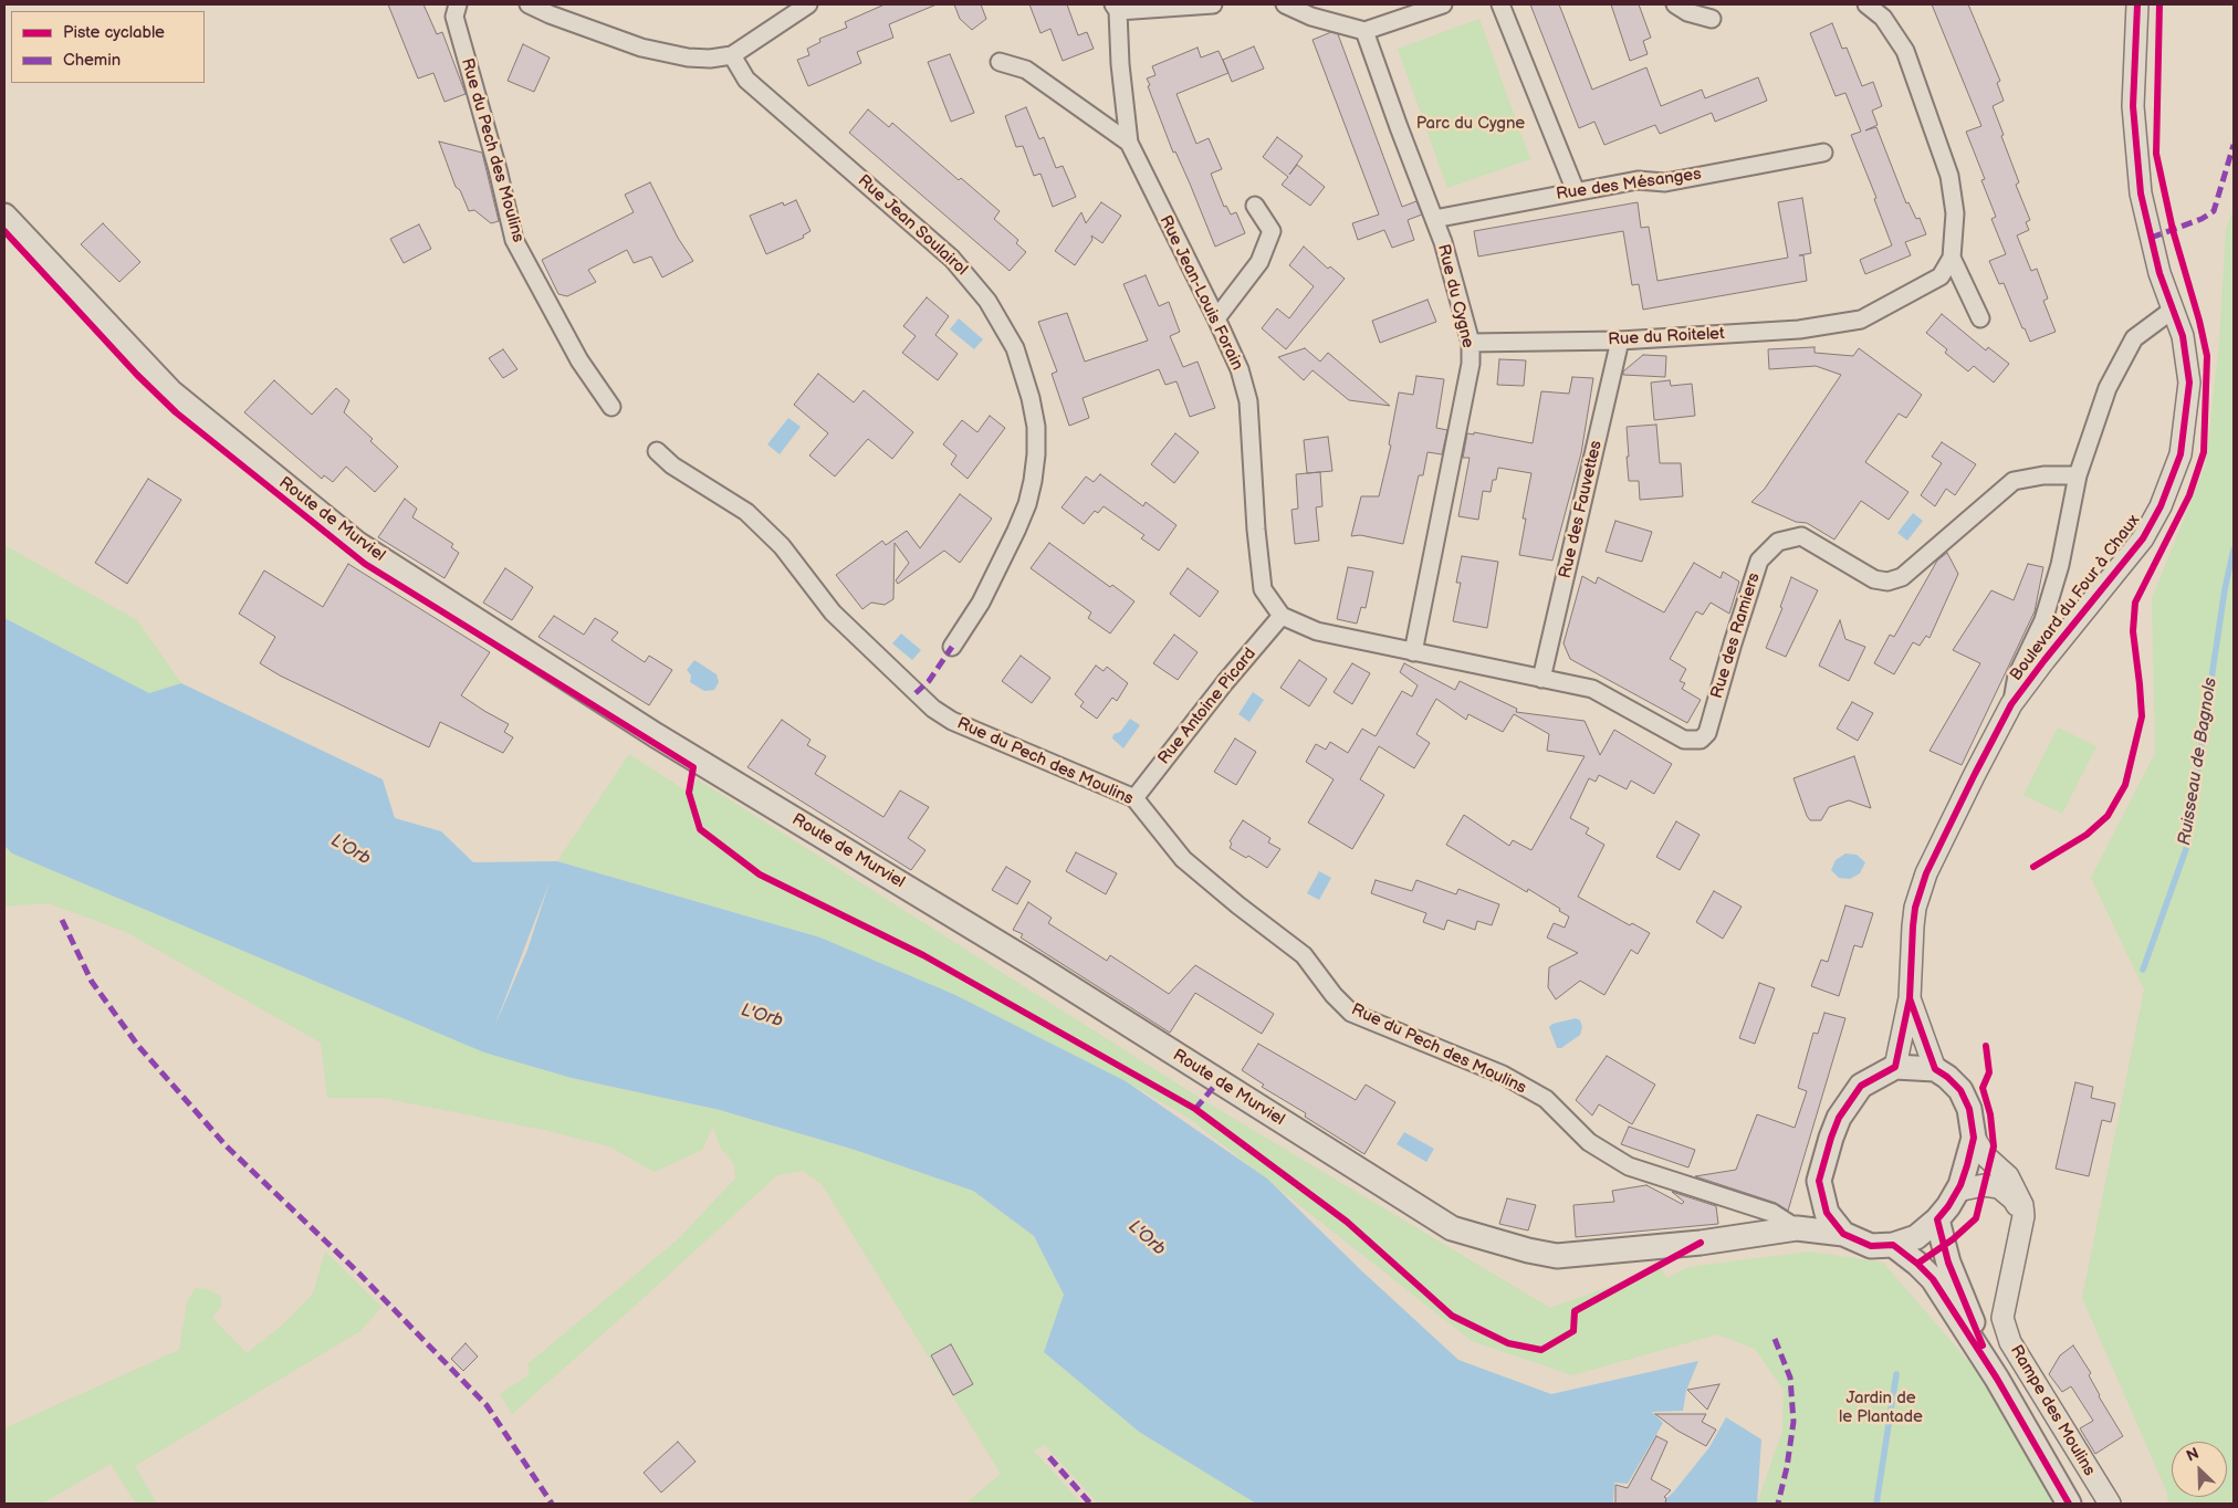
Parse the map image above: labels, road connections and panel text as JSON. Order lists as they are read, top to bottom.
{
  "streets": {
    "main road": ["Route de Murviel"],
    "street": [
      "Rue du Pech des Moulins",
      "Rue des Mésanges",
      "Rue Jean Soulairol",
      "Rue Jean-Louis Forain",
      "Rue du Cygne",
      "Rue du Roitelet",
      "Rue des Fauvettes",
      "Boulevard du Four à Chaux",
      "Rue des Ramiers",
      "Rue Antoine Picard",
      "Rampe des Moulins"
    ]
  },
  "crossings": [
    ["Rue du Pech des Moulins", "Route de Murviel"],
    ["Rue du Pech des Moulins", "Rue Antoine Picard"],
    ["Rue des Mésanges", "Rue du Cygne"],
    ["Rue Jean-Louis Forain", "Rue des Ramiers"],
    ["Rue Jean-Louis Forain", "Rue Antoine Picard"],
    ["Rue du Cygne", "Rue du Roitelet"],
    ["Rue du Cygne", "Rue des Ramiers"],
    ["Rue du Roitelet", "Rue des Fauvettes"],
    ["Rue des Fauvettes", "Rue des Ramiers"],
    ["Route de Murviel", "Boulevard du Four à Chaux"],
    ["Route de Murviel", "Rampe des Moulins"],
    ["Boulevard du Four à Chaux", "Rampe des Moulins"],
    ["Rue des Ramiers", "Rue Antoine Picard"]
  ],
  "water": ["Ruisseau de Bagnols", "L'Orb"],
  "parks": ["Parc du Cygne", "Jardin de le Plantade"],
  "legend": ["Piste cyclable", "Chemin"],
  "north": "top left"
}
